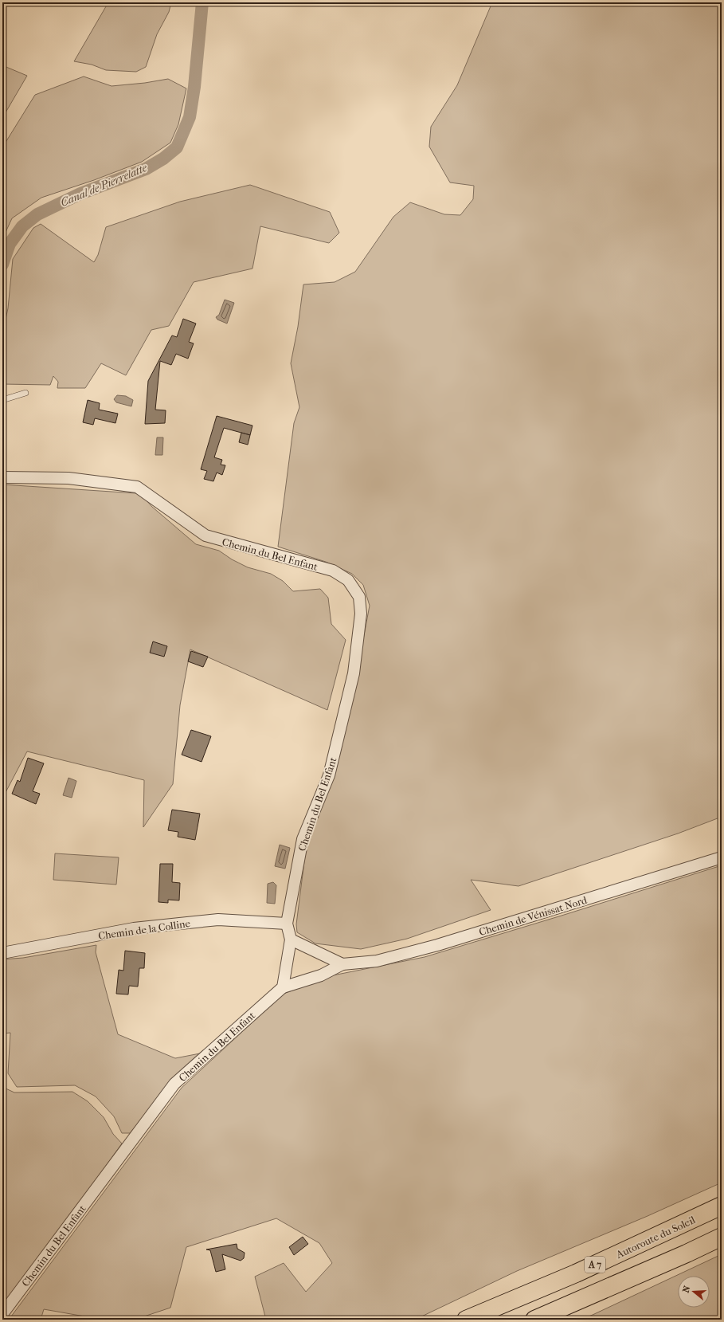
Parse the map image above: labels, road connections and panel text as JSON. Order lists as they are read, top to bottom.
{
  "streets": {
    "highway": ["Autoroute du Soleil", "A 7"],
    "street": ["Chemin du Bel Enfant", "Chemin de Vénissat Nord", "Chemin de la Colline"]
  },
  "crossings": [
    ["Chemin du Bel Enfant", "Chemin de Vénissat Nord"],
    ["Chemin du Bel Enfant", "Chemin de la Colline"]
  ],
  "water": ["Canal de Pierrelatte"],
  "north": "left"
}
